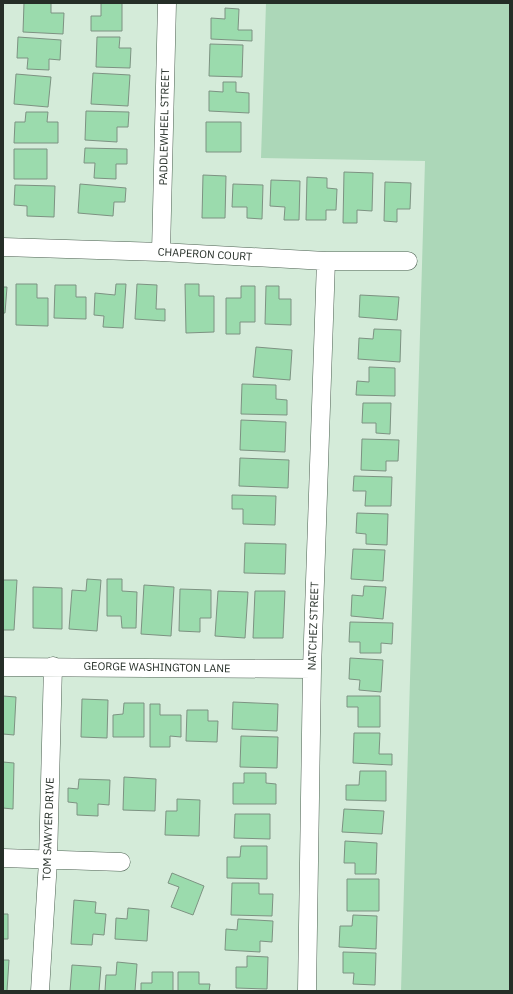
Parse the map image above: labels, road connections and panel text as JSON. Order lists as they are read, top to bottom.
{
  "streets": {
    "street": [
      "PADDLEWHEEL STREET",
      "CHAPERON COURT",
      "NATCHEZ STREET",
      "GEORGE WASHINGTON LANE",
      "TOM SAWYER DRIVE"
    ]
  },
  "crossings": [
    ["PADDLEWHEEL STREET", "CHAPERON COURT"],
    ["CHAPERON COURT", "NATCHEZ STREET"],
    ["NATCHEZ STREET", "GEORGE WASHINGTON LANE"],
    ["GEORGE WASHINGTON LANE", "TOM SAWYER DRIVE"]
  ]
}
